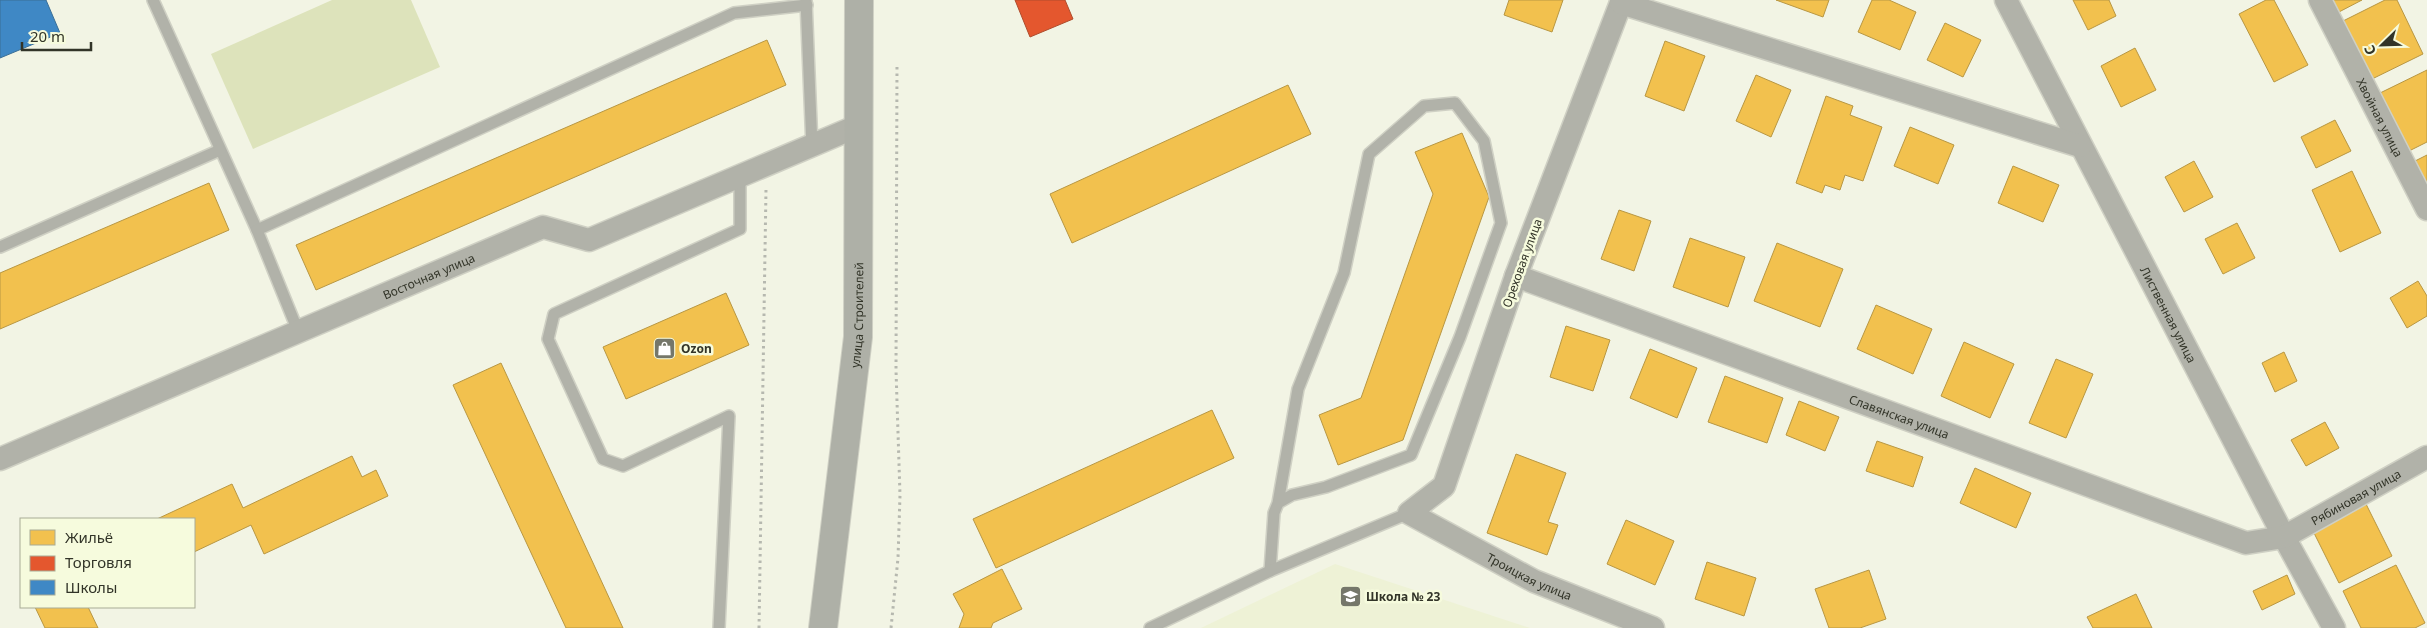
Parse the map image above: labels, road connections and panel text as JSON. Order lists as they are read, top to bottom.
{
  "streets": {
    "main road": ["улица Строителей"],
    "street": [
      "Хвойная улица",
      "Ореховая улица",
      "Восточная улица",
      "Лиственная улица",
      "Славянская улица",
      "Рябиновая улица",
      "Троицкая улица"
    ]
  },
  "crossings": [
    ["Ореховая улица", "Славянская улица"],
    ["Ореховая улица", "Троицкая улица"],
    ["Восточная улица", "улица Строителей"],
    ["Лиственная улица", "Славянская улица"],
    ["Лиственная улица", "Рябиновая улица"],
    ["Славянская улица", "Рябиновая улица"]
  ],
  "places": {
    "shop": ["Ozon"],
    "school or university": ["Школа № 23"]
  },
  "legend": ["Жильё", "Торговля", "Школы"],
  "scale_bar": "20 m",
  "north": "bottom left"
}
